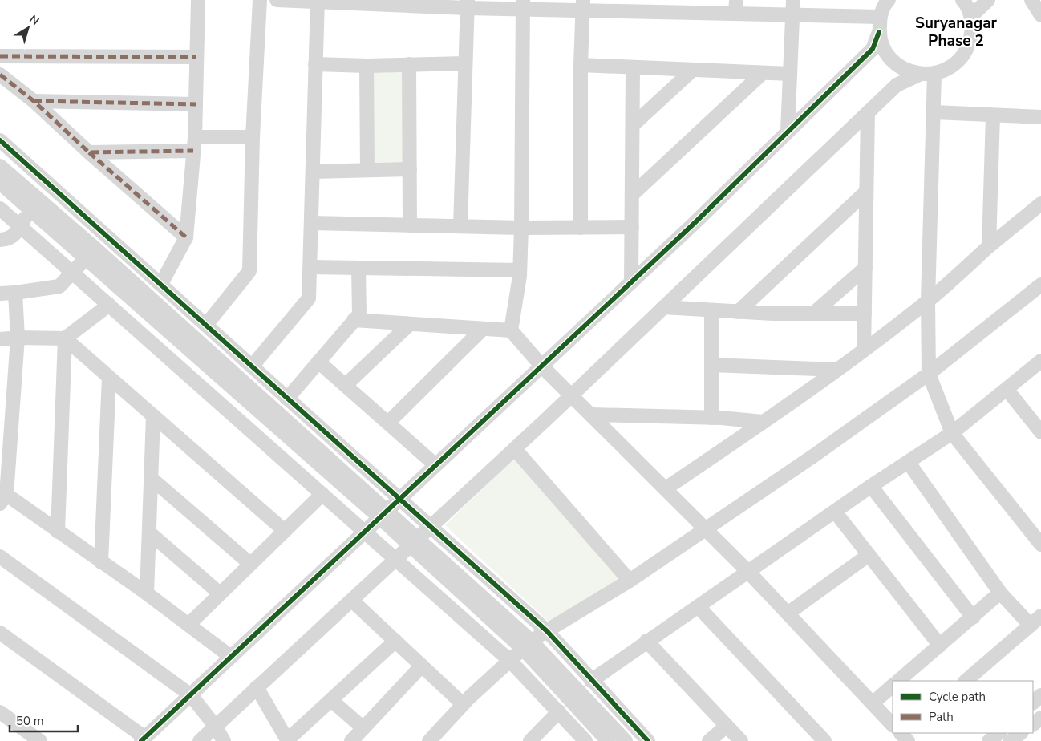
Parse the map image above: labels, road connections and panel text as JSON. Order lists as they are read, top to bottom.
{
  "districts": ["Suryanagar Phase 2"],
  "legend": ["Cycle path", "Path"],
  "scale_bar": "50 m",
  "north": "top right"
}
